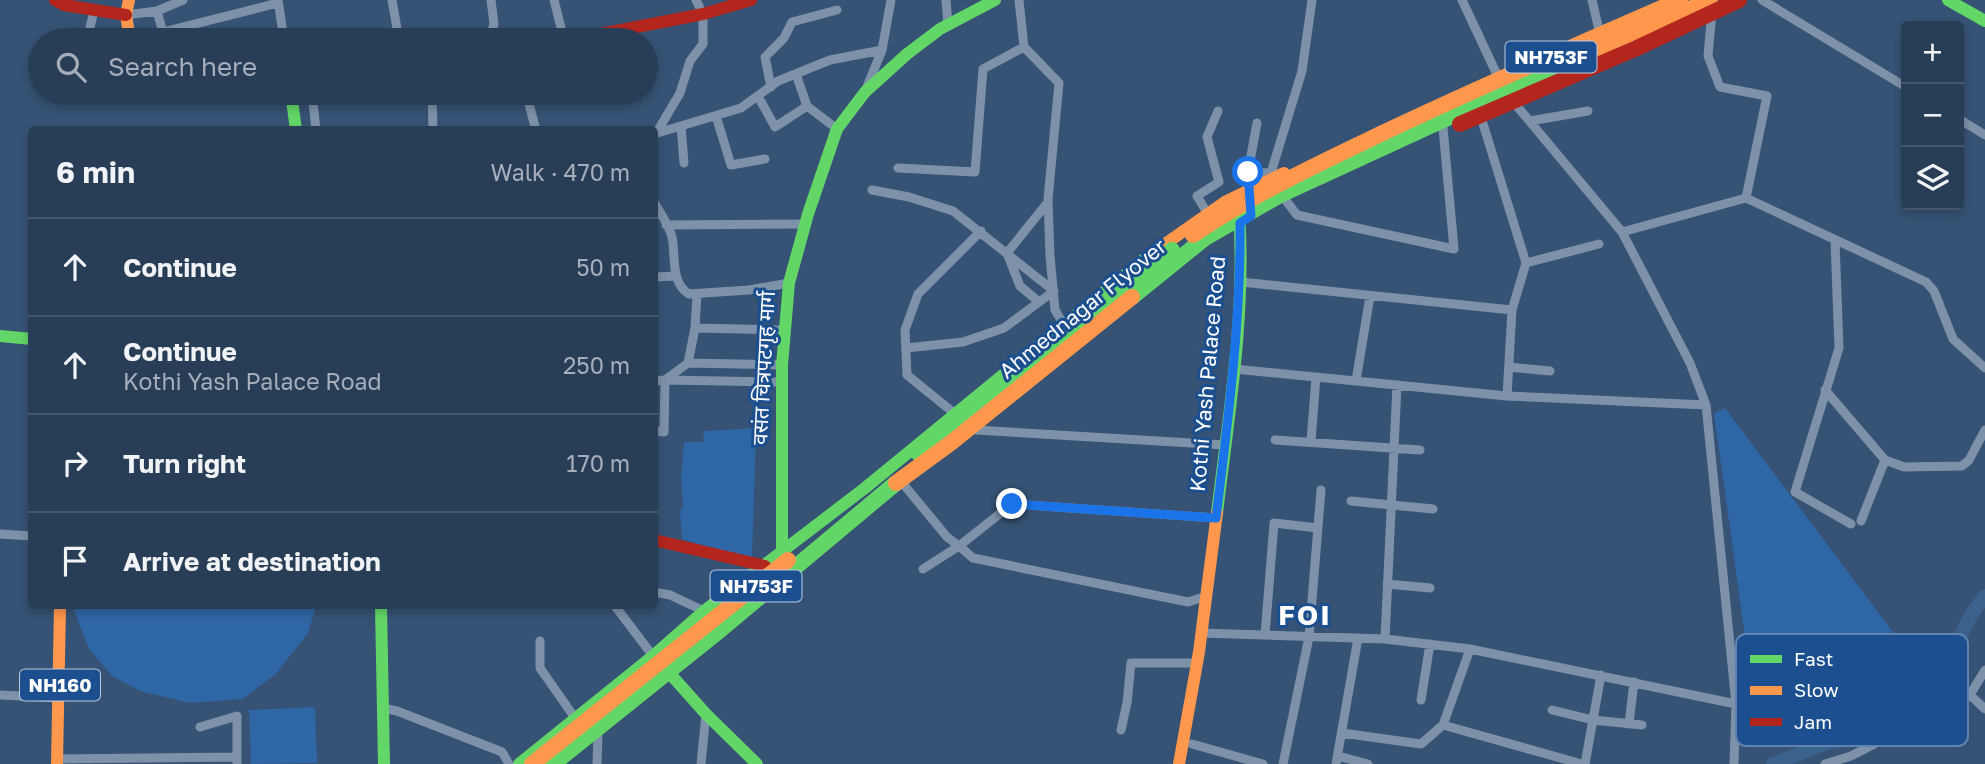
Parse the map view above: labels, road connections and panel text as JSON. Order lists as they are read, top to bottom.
{
  "streets": {
    "main road": [
      "NH753F",
      "Ahmednagar Flyover",
      "वसंत चित्रपटगृह मार्ग",
      "Kothi Yash Palace Road",
      "NH160"
    ]
  },
  "districts": ["FOI"],
  "legend": ["Fast", "Slow", "Jam"],
  "page": {
    "map_buttons": ["+", "−"],
    "search": "Search here",
    "heading": ["6 min", "Walk · 470 m"],
    "list": [
      ["Continue", "50 m"],
      ["Continue", "Kothi Yash Palace Road", "250 m"],
      ["Turn right", "170 m"],
      "Arrive at destination"
    ]
  }
}
